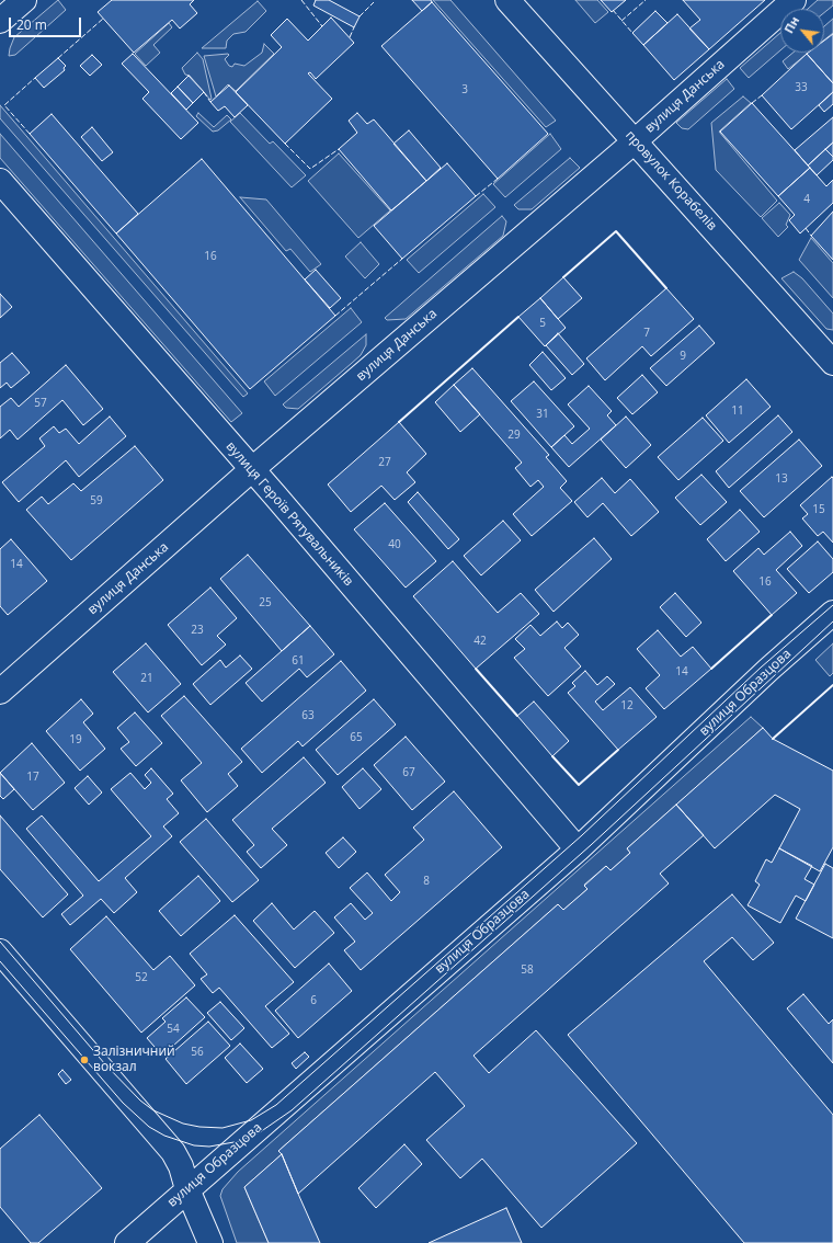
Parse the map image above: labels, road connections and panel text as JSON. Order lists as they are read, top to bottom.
{
  "streets": {
    "street": [
      "вулиця Данська",
      "провулок Корабелів",
      "вулиця Героїв Рятувальників",
      "вулиця Образцова"
    ]
  },
  "crossings": [
    ["вулиця Данська", "провулок Корабелів"],
    ["вулиця Данська", "вулиця Героїв Рятувальників"],
    ["вулиця Героїв Рятувальників", "вулиця Образцова"]
  ],
  "places": ["Залізничний вокзал"],
  "house_numbers": [
    "33",
    "3",
    "4",
    "16",
    "5",
    "7",
    "9",
    "57",
    "11",
    "31",
    "29",
    "27",
    "13",
    "59",
    "15",
    "40",
    "14",
    "16",
    "25",
    "23",
    "42",
    "61",
    "14",
    "21",
    "12",
    "63",
    "65",
    "19",
    "67",
    "17",
    "8",
    "58",
    "52",
    "6",
    "54",
    "56"
  ],
  "scale_bar": "20 m",
  "north": "top left"
}
